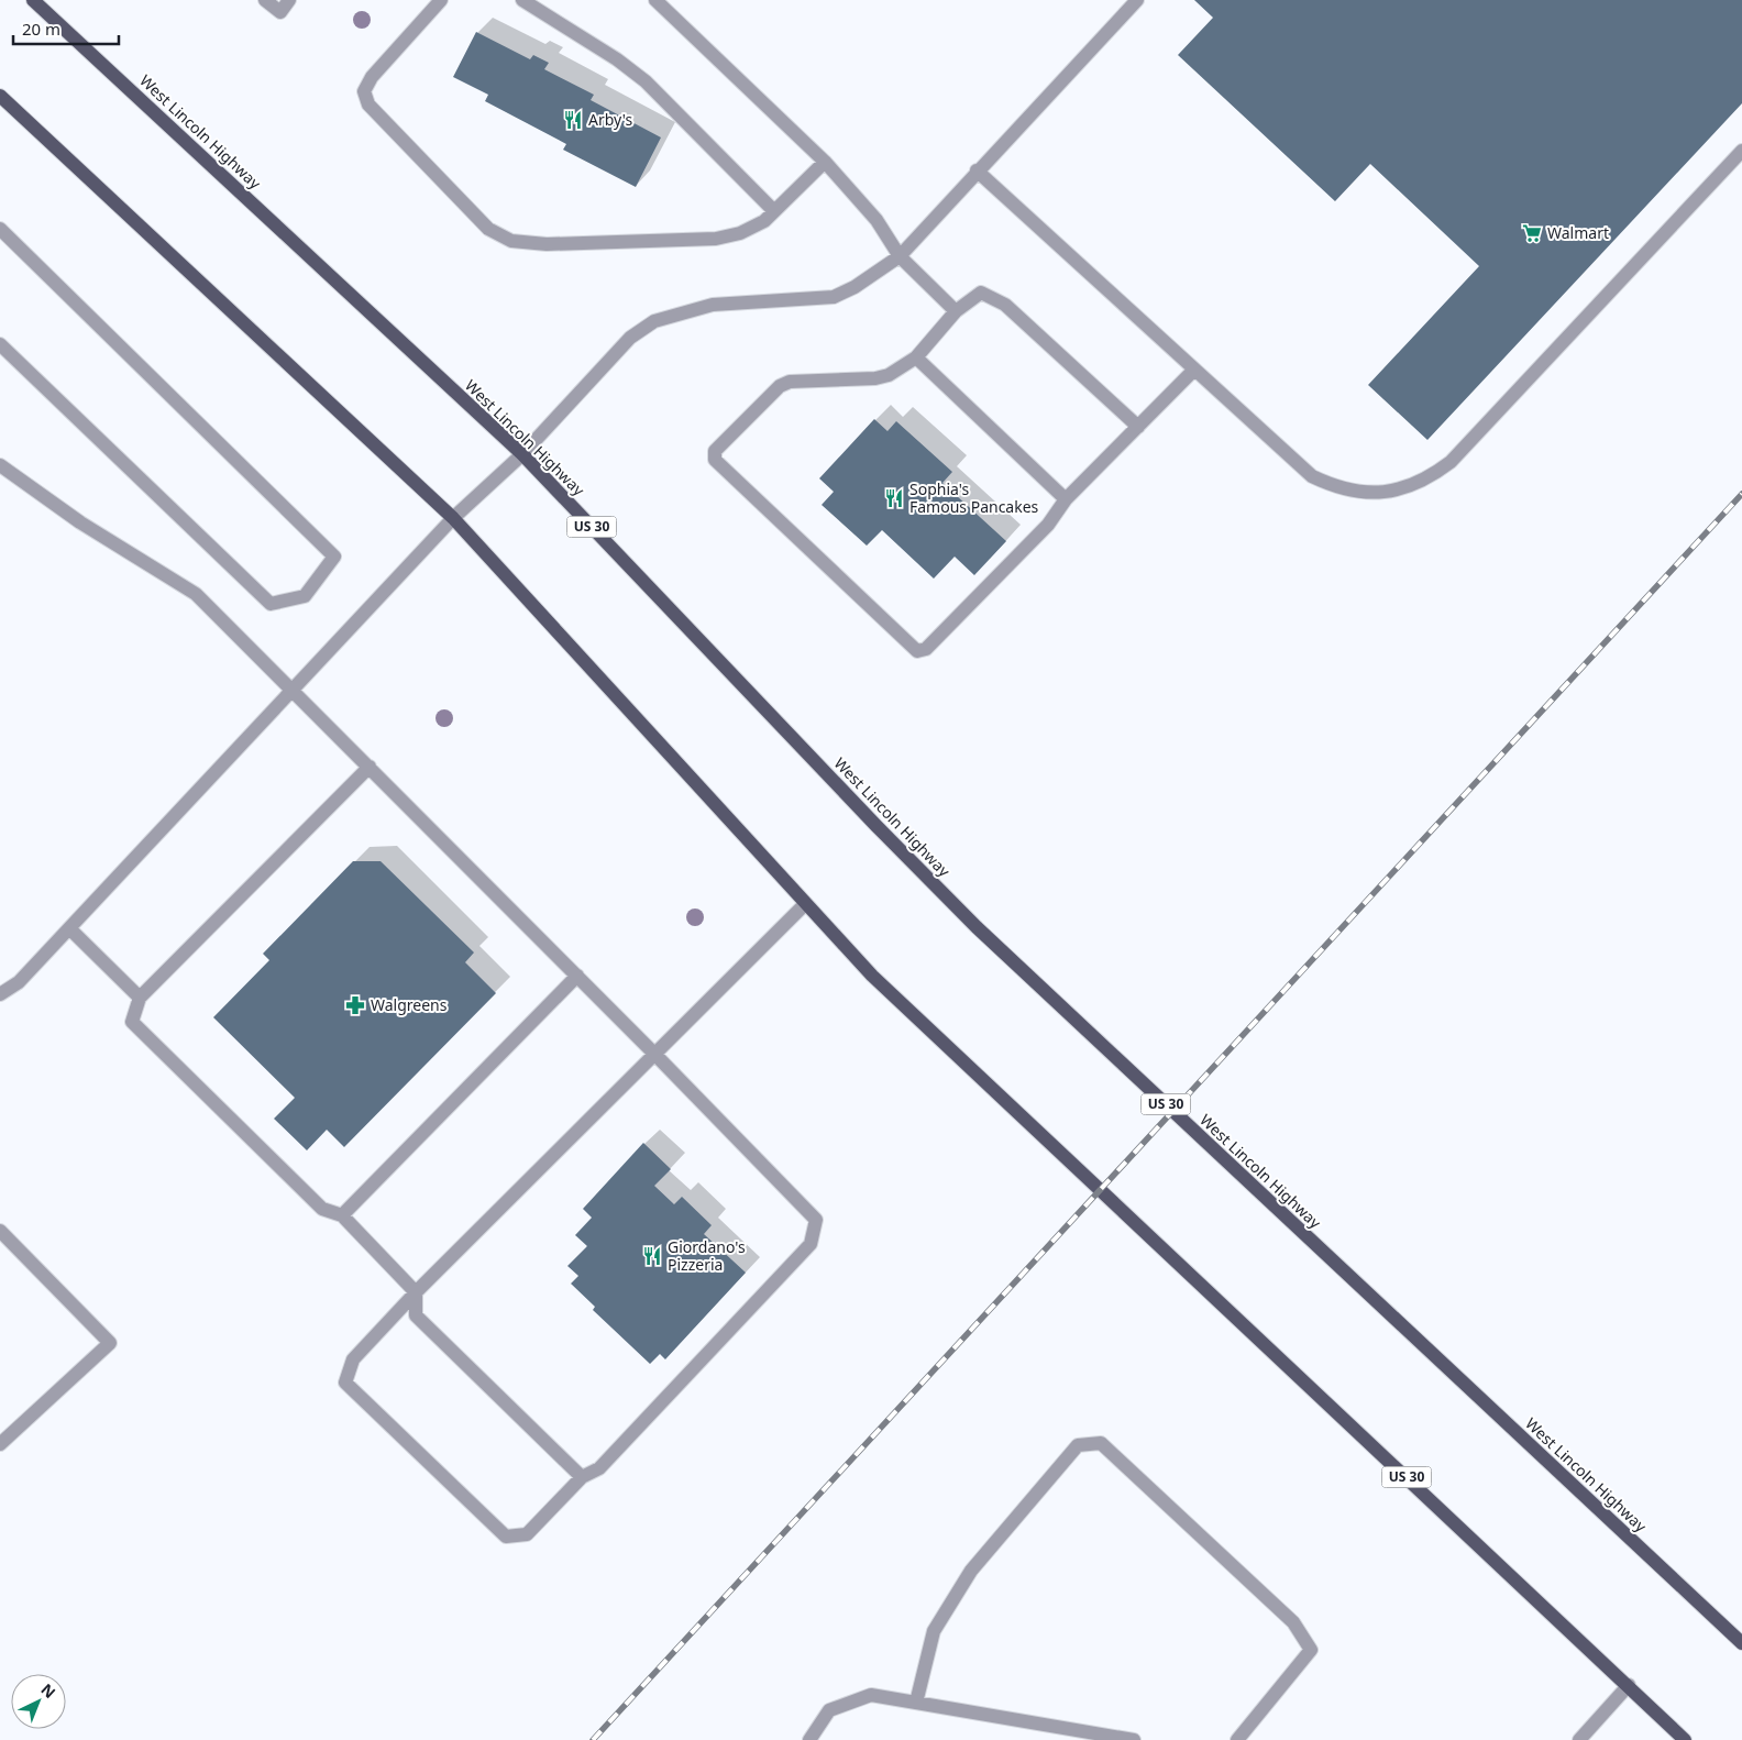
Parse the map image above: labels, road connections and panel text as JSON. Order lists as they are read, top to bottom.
{
  "streets": {
    "main road": ["West Lincoln Highway", "US 30"]
  },
  "places": {
    "restaurant": ["Arby's", "Sophia's Famous Pancakes", "Giordano's Pizzeria"],
    "supermarket": ["Walmart"],
    "pharmacy": ["Walgreens"]
  },
  "scale_bar": "20 m",
  "north": "top right"
}
